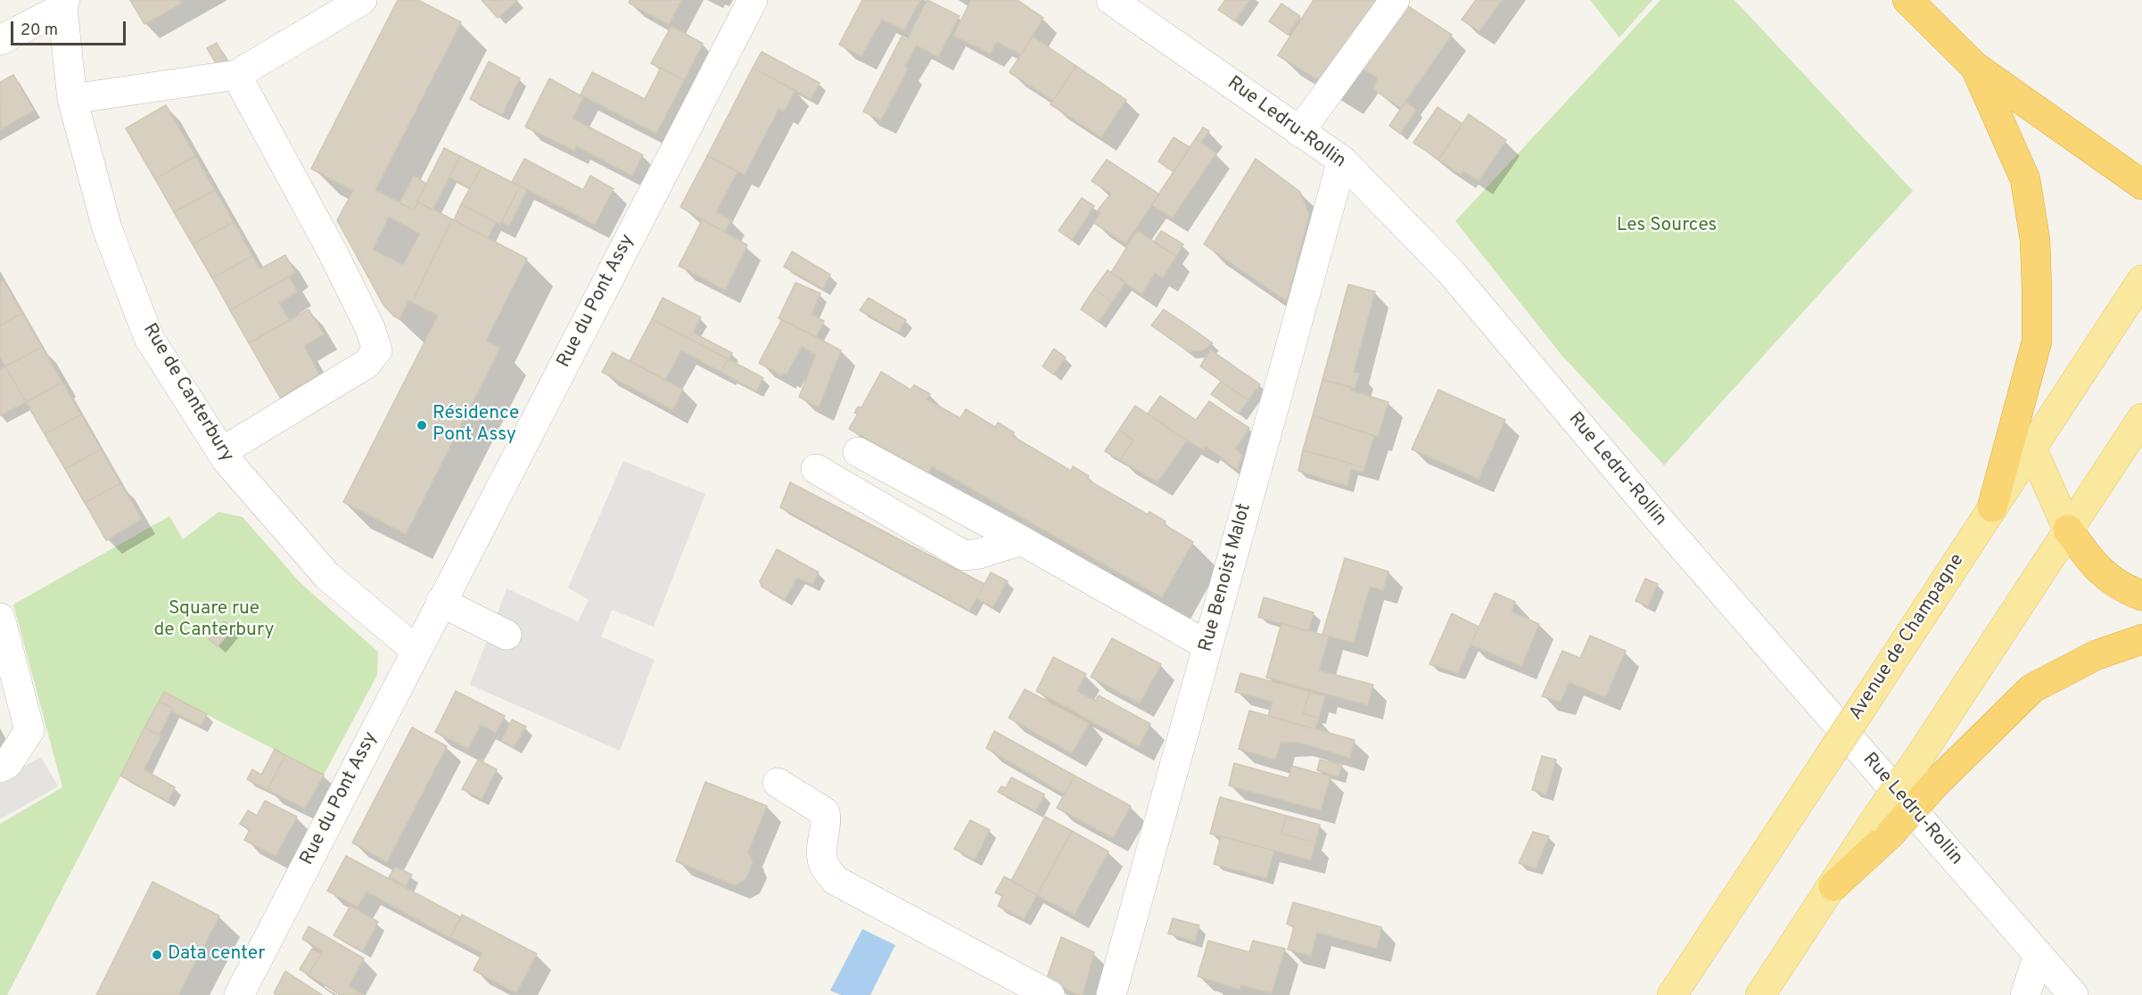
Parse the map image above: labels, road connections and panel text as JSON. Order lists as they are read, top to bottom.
{
  "streets": {
    "main road": ["Avenue de Champagne"],
    "street": [
      "Rue Ledru-Rollin",
      "Rue du Pont Assy",
      "Rue de Canterbury",
      "Rue Benoist Malot"
    ]
  },
  "crossings": [
    ["Rue Ledru-Rollin", "Rue Benoist Malot"],
    ["Rue du Pont Assy", "Rue de Canterbury"]
  ],
  "parks": ["Les Sources", "Square rue de Canterbury"],
  "places": ["Résidence Pont Assy", "Data center"],
  "scale_bar": "20 m"
}
